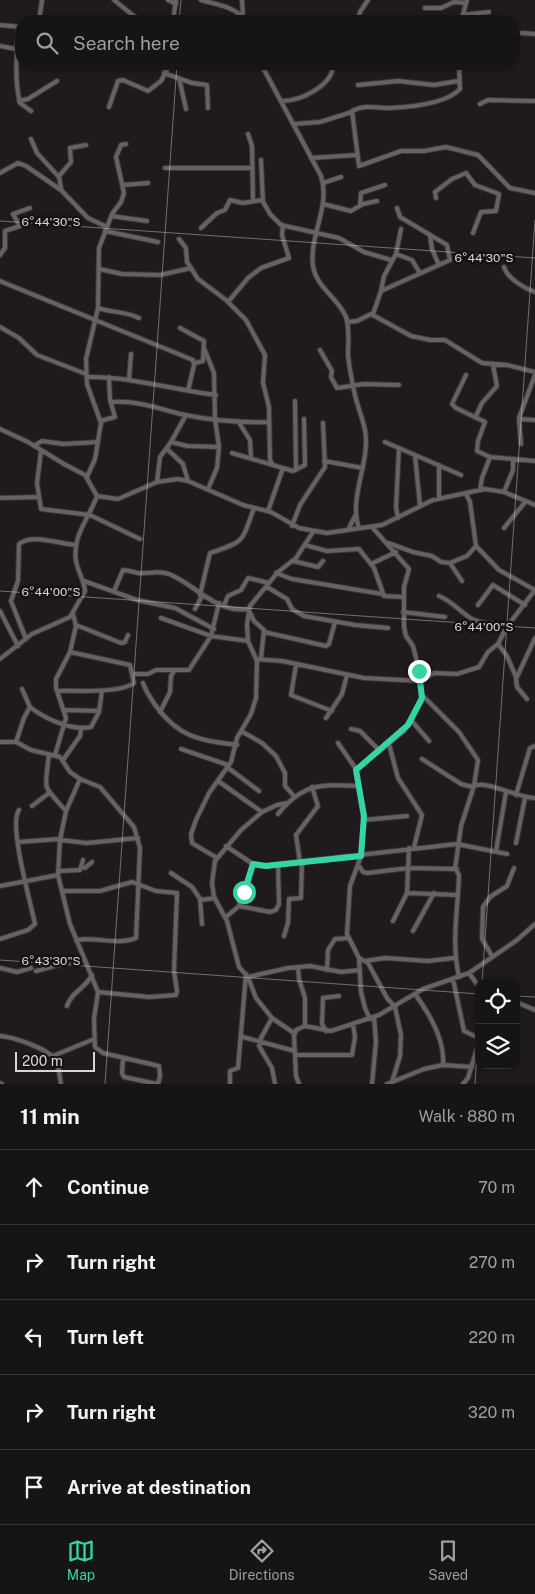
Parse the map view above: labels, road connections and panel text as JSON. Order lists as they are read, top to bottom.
{
  "scale_bar": "200 m",
  "page": {
    "search": "Search here",
    "scale": "200 m",
    "heading": ["11 min", "Walk · 880 m"],
    "list": [
      ["Continue", "70 m"],
      ["Turn right", "270 m"],
      ["Turn left", "220 m"],
      ["Turn right", "320 m"],
      "Arrive at destination"
    ],
    "nav": ["Map", "Directions", "Saved"]
  },
  "coordinates": ["6°44'30\"S", "6°44'00\"S", "6°43'30\"S"]
}
